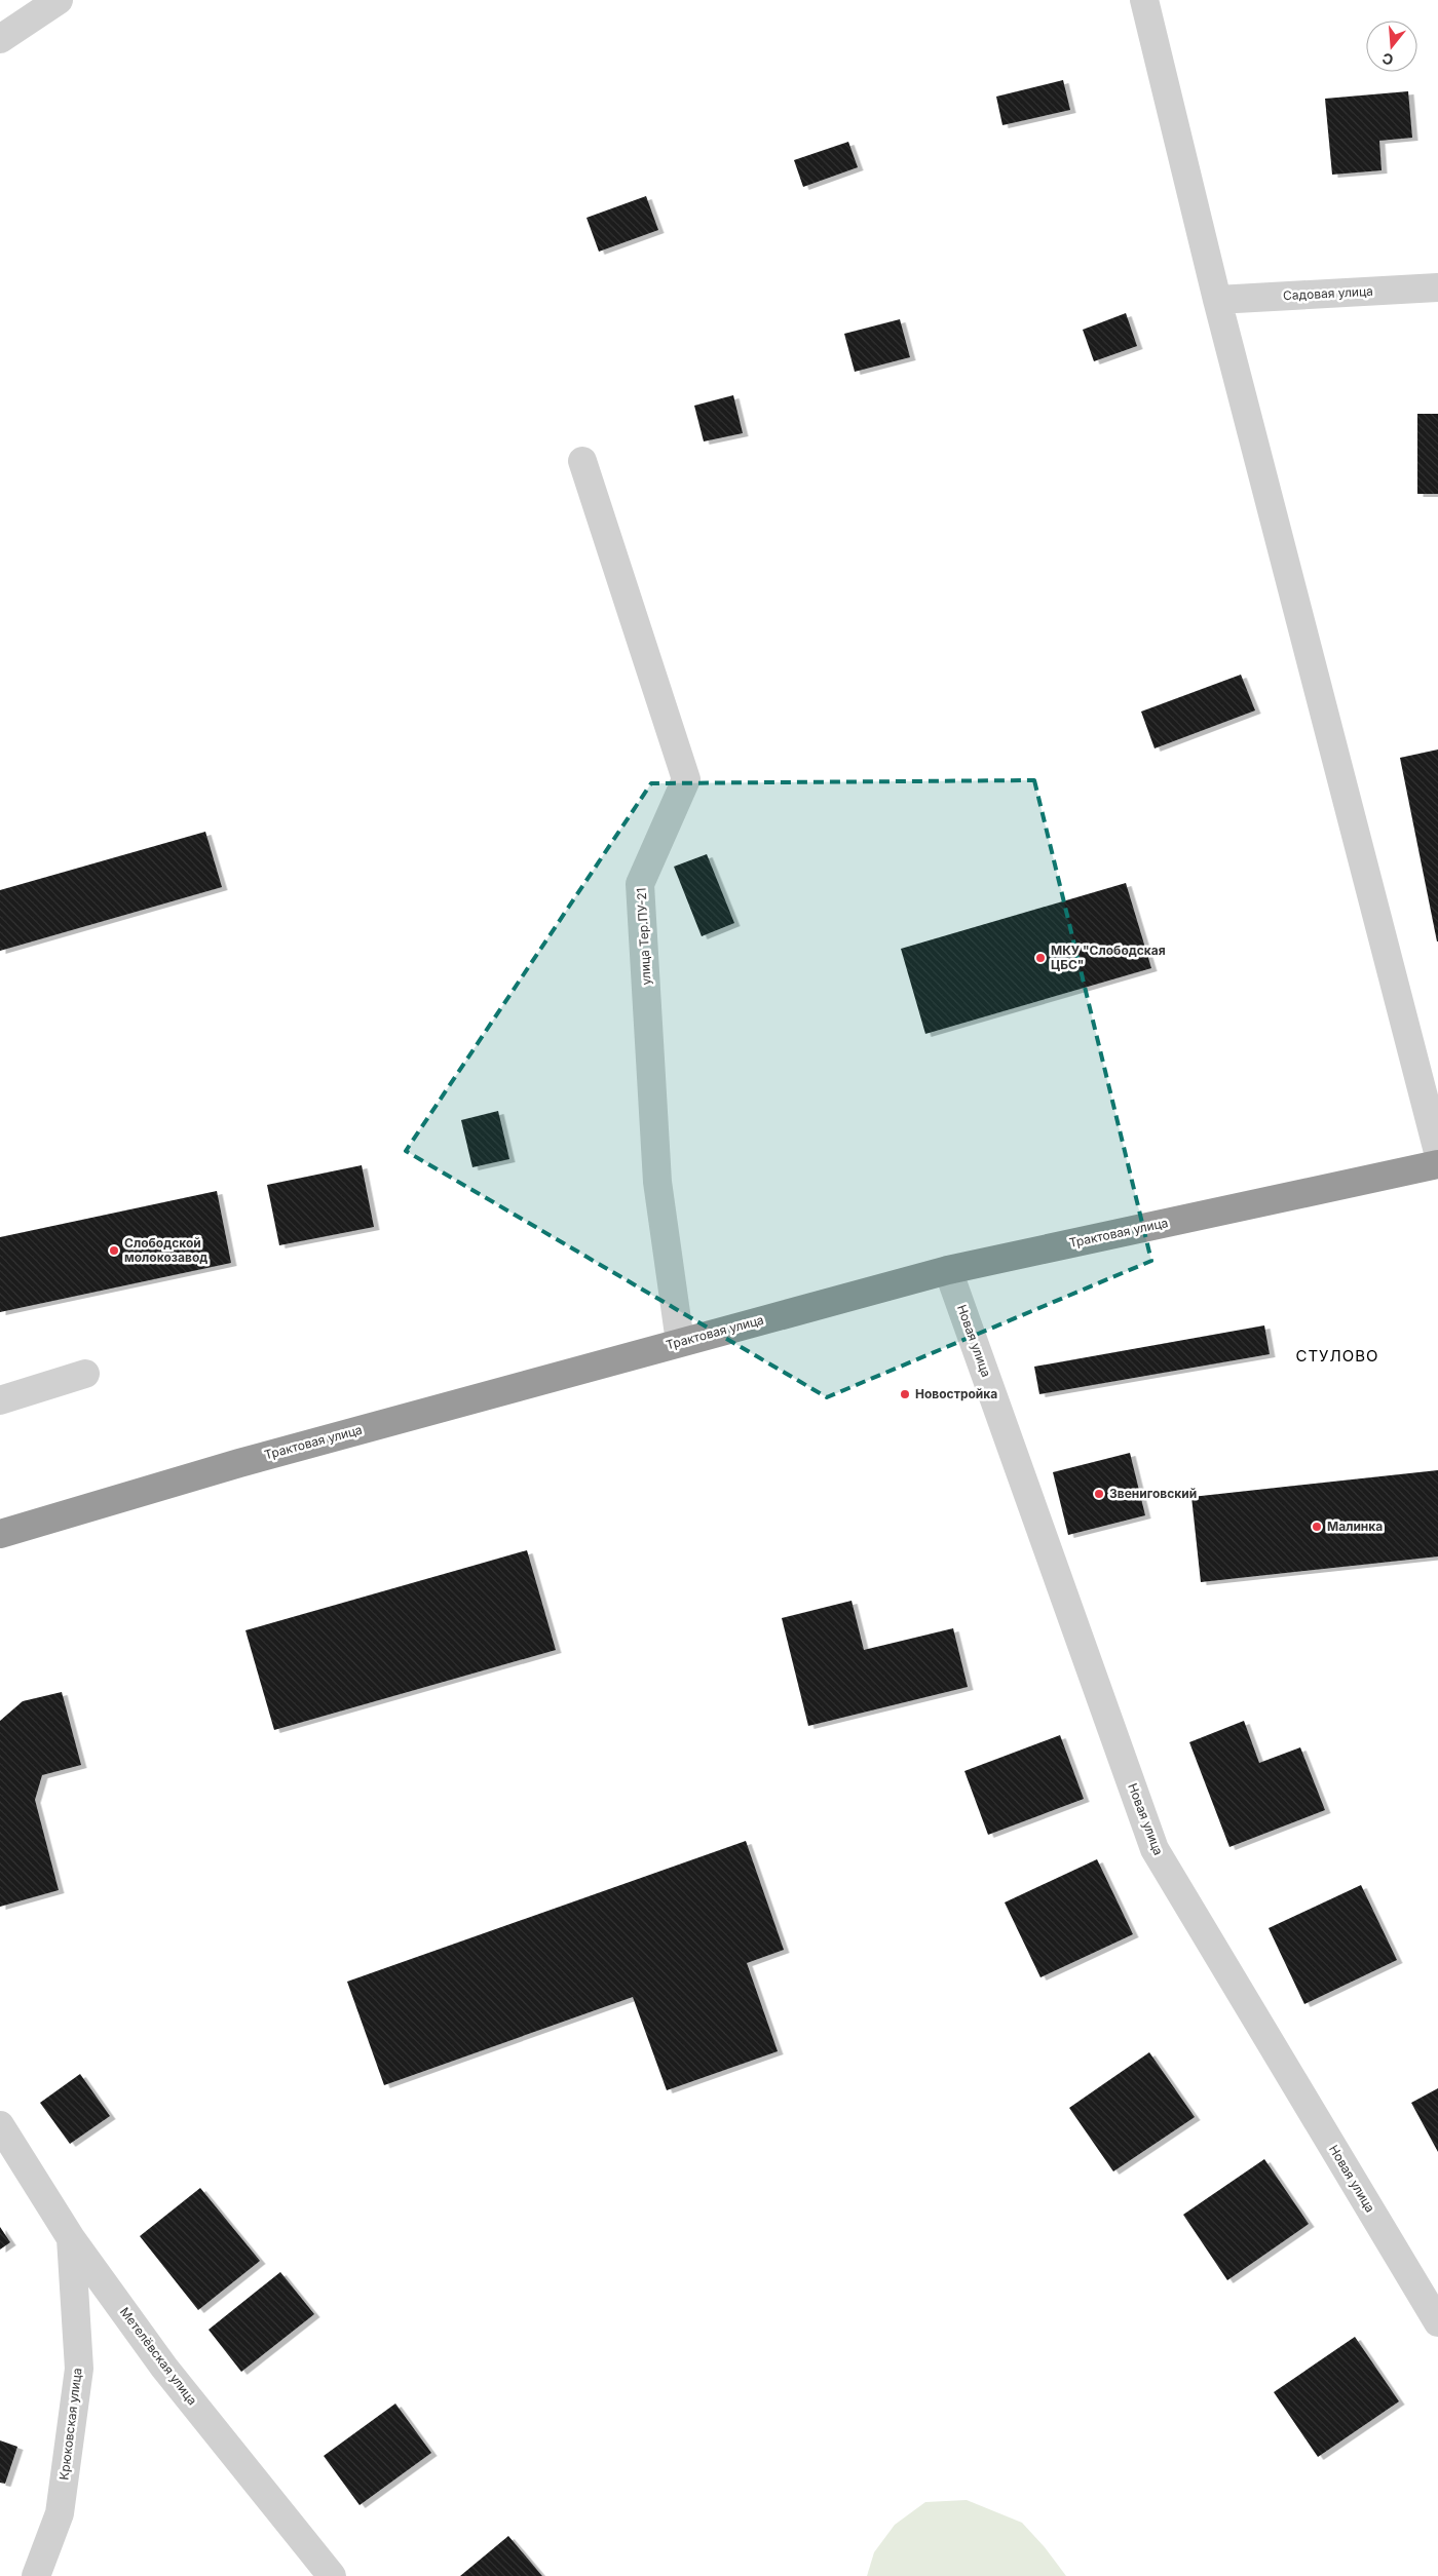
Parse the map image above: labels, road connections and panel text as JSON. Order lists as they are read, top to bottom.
{
  "streets": {
    "highway": ["Трактовая улица"],
    "street": [
      "Садовая улица",
      "улица Тер.ПУ-21",
      "Новая улица",
      "Метелёвская улица",
      "Крюковская улица"
    ]
  },
  "crossings": [
    ["улица Тер.ПУ-21", "Трактовая улица"],
    ["Трактовая улица", "Новая улица"],
    ["Метелёвская улица", "Крюковская улица"]
  ],
  "districts": ["СТУЛОВО"],
  "places": [
    "МКУ \"Слободская ЦБС\"",
    "Слободской молокозавод",
    "Новостройка",
    "Звениговский",
    "Малинка"
  ],
  "north": "bottom"
}
